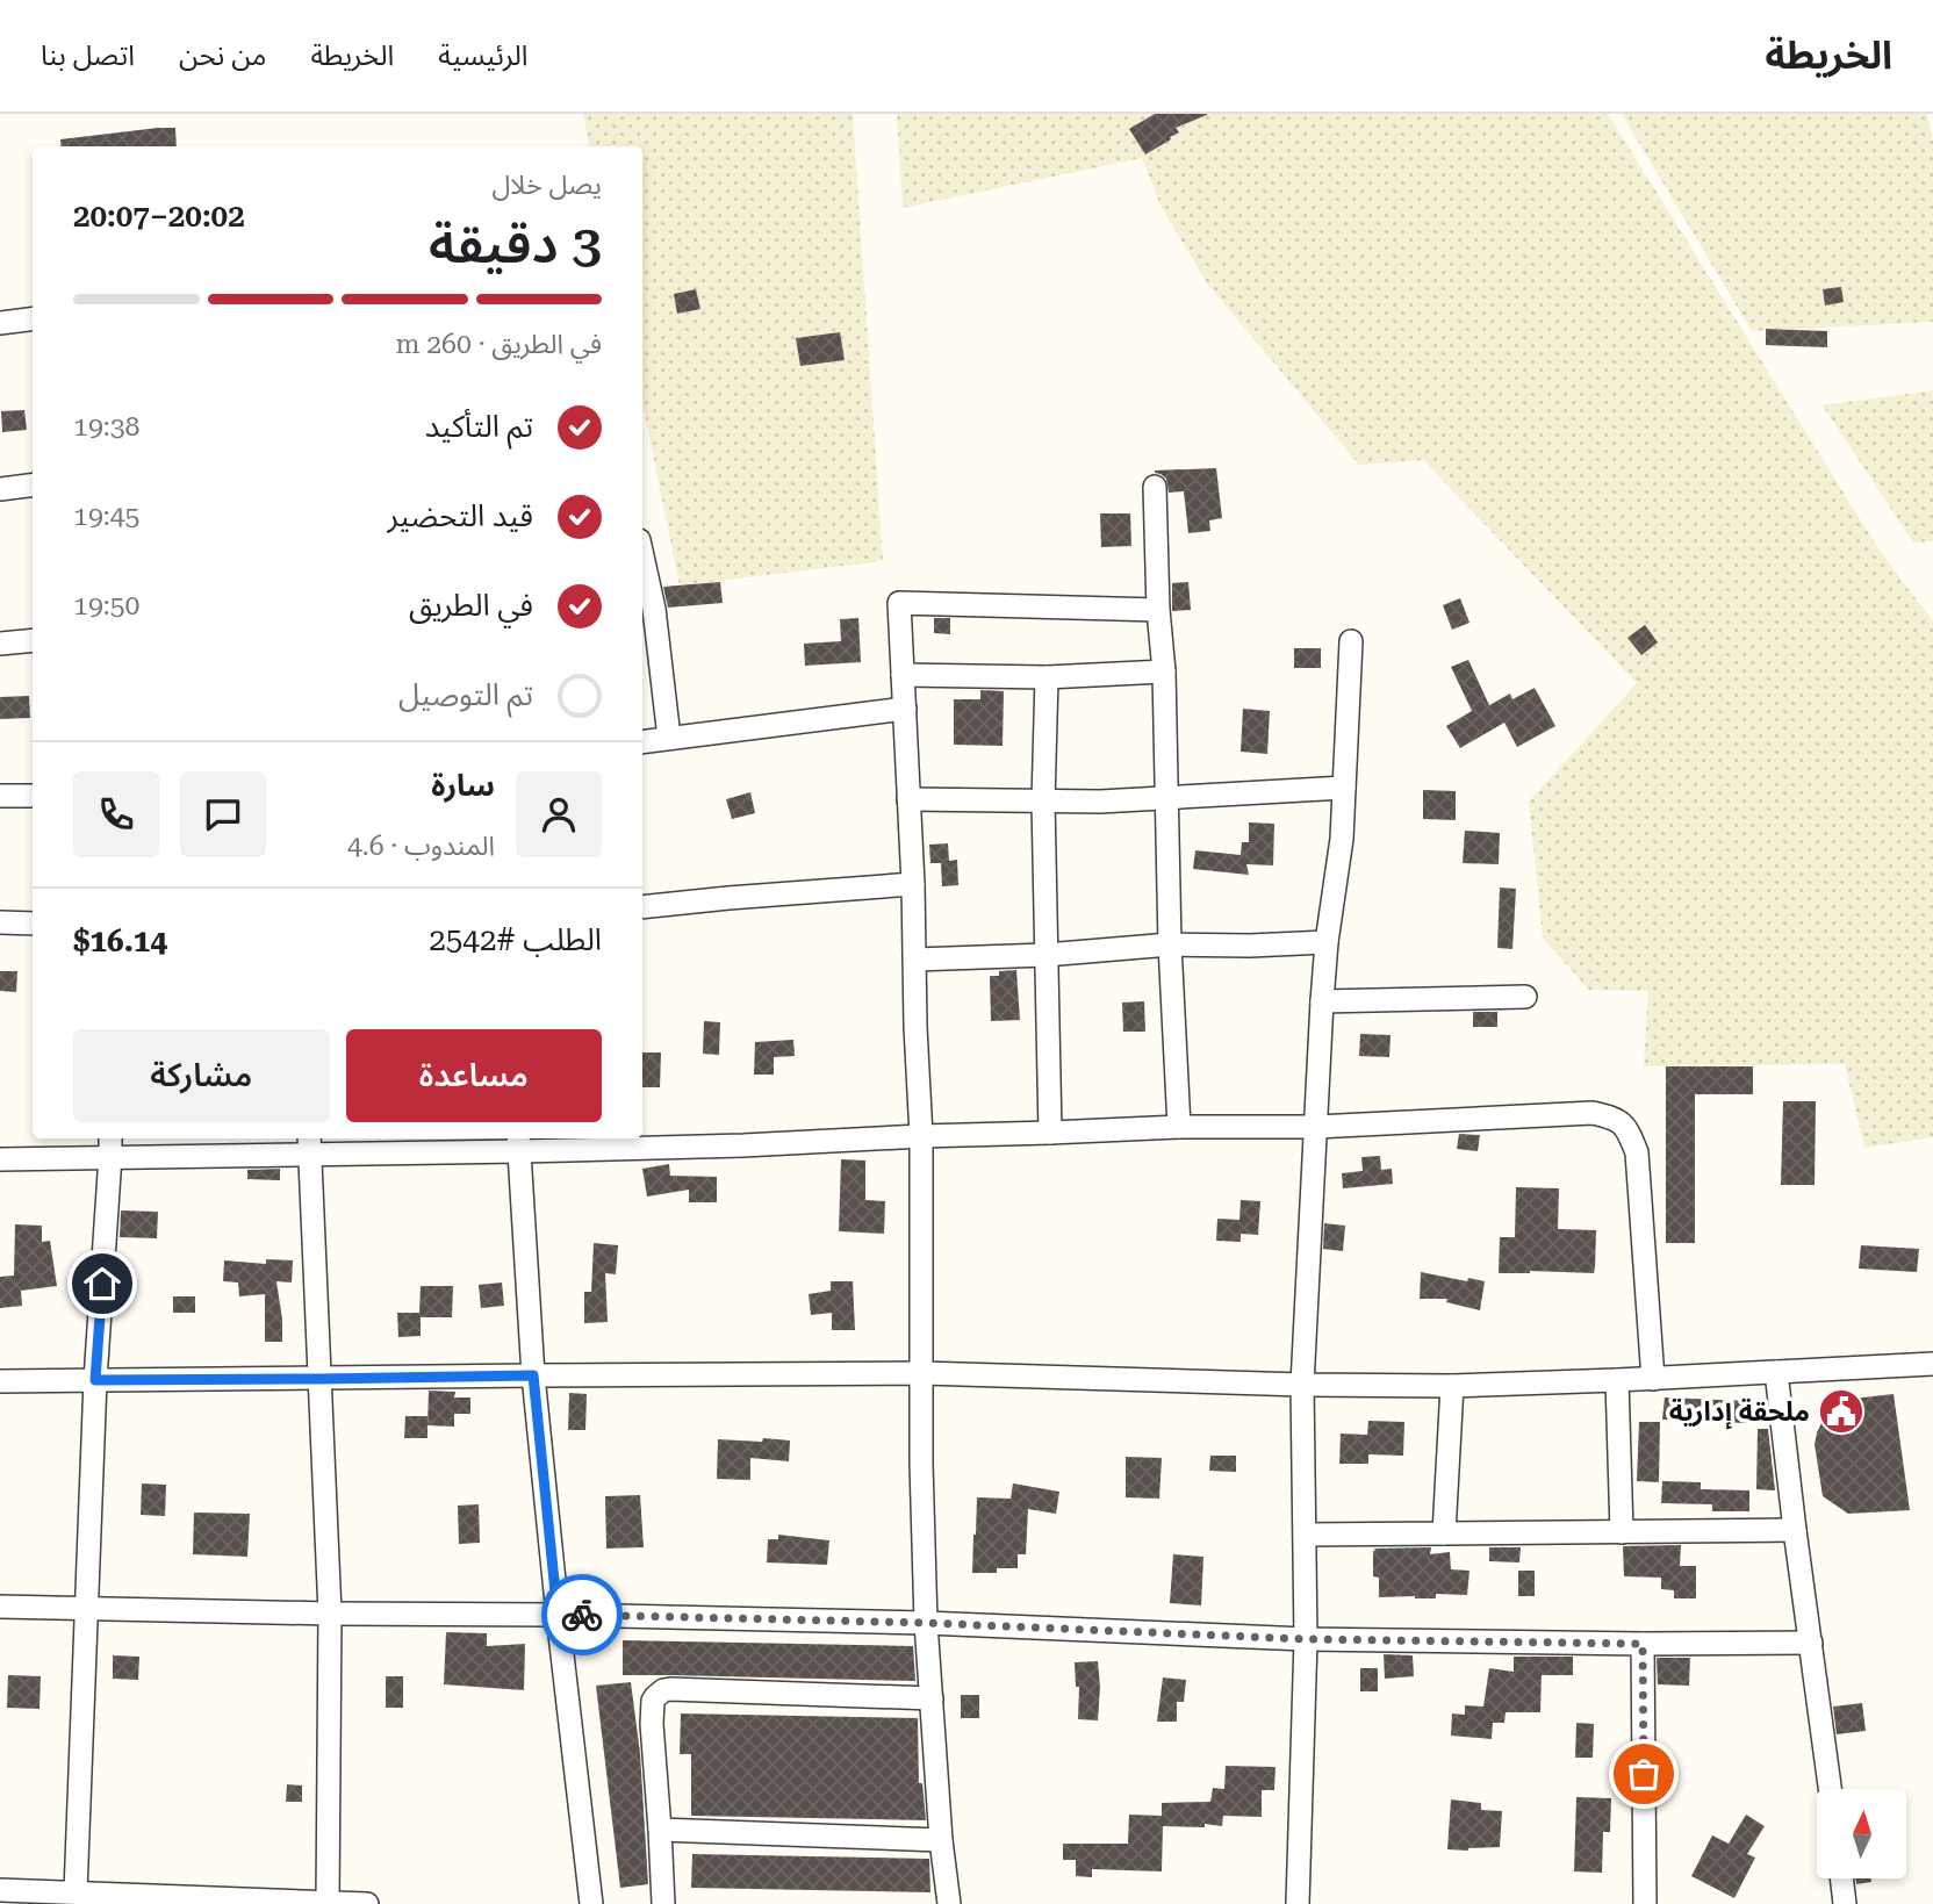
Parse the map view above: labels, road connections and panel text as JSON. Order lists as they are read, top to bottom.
{
  "places": {
    "public building": ["ملحقة إدارية"]
  },
  "north": "top",
  "page": {
    "header": "الخريطة",
    "nav": [
      "الرئيسية",
      "الخريطة",
      "من نحن",
      "اتصل بنا"
    ],
    "heading": ["3 دقيقة", "يصل خلال", "20:02–20:07"],
    "panel": [
      "سارة",
      "المندوب · 4.6",
      "الطلب #2542",
      "$16.14"
    ],
    "bar": "في الطريق · 260 m",
    "list": [
      ["تم التأكيد", "19:38"],
      ["قيد التحضير", "19:45"],
      ["في الطريق", "19:50"],
      "تم التوصيل"
    ],
    "buttons": ["مساعدة", "مشاركة"]
  }
}
